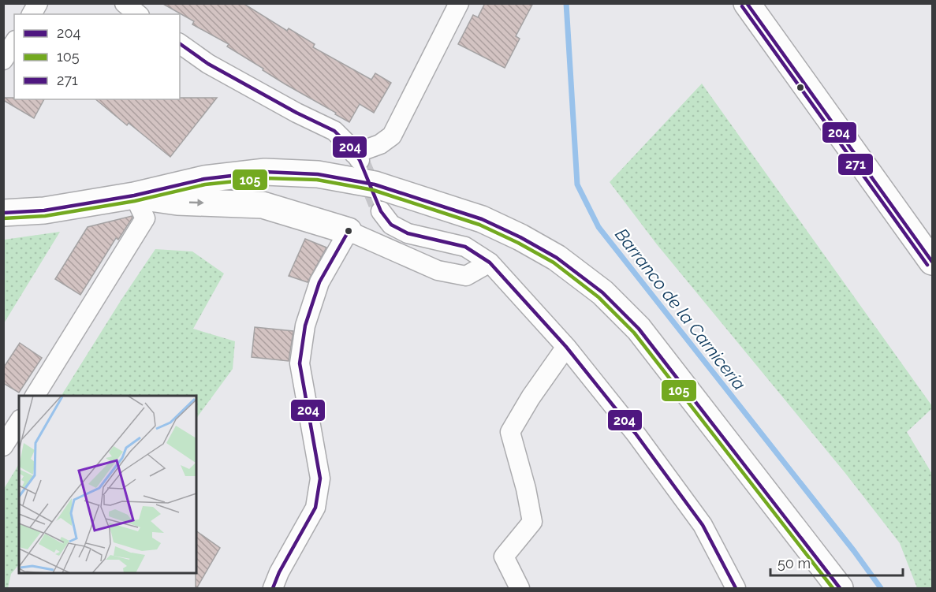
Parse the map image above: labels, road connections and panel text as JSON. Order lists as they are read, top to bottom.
{
  "water": ["Barranco de la Carnicería"],
  "lines": ["transit line 204", "transit line 271", "transit line 105"],
  "legend": ["204", "105", "271"],
  "scale_bar": "50 m"
}
